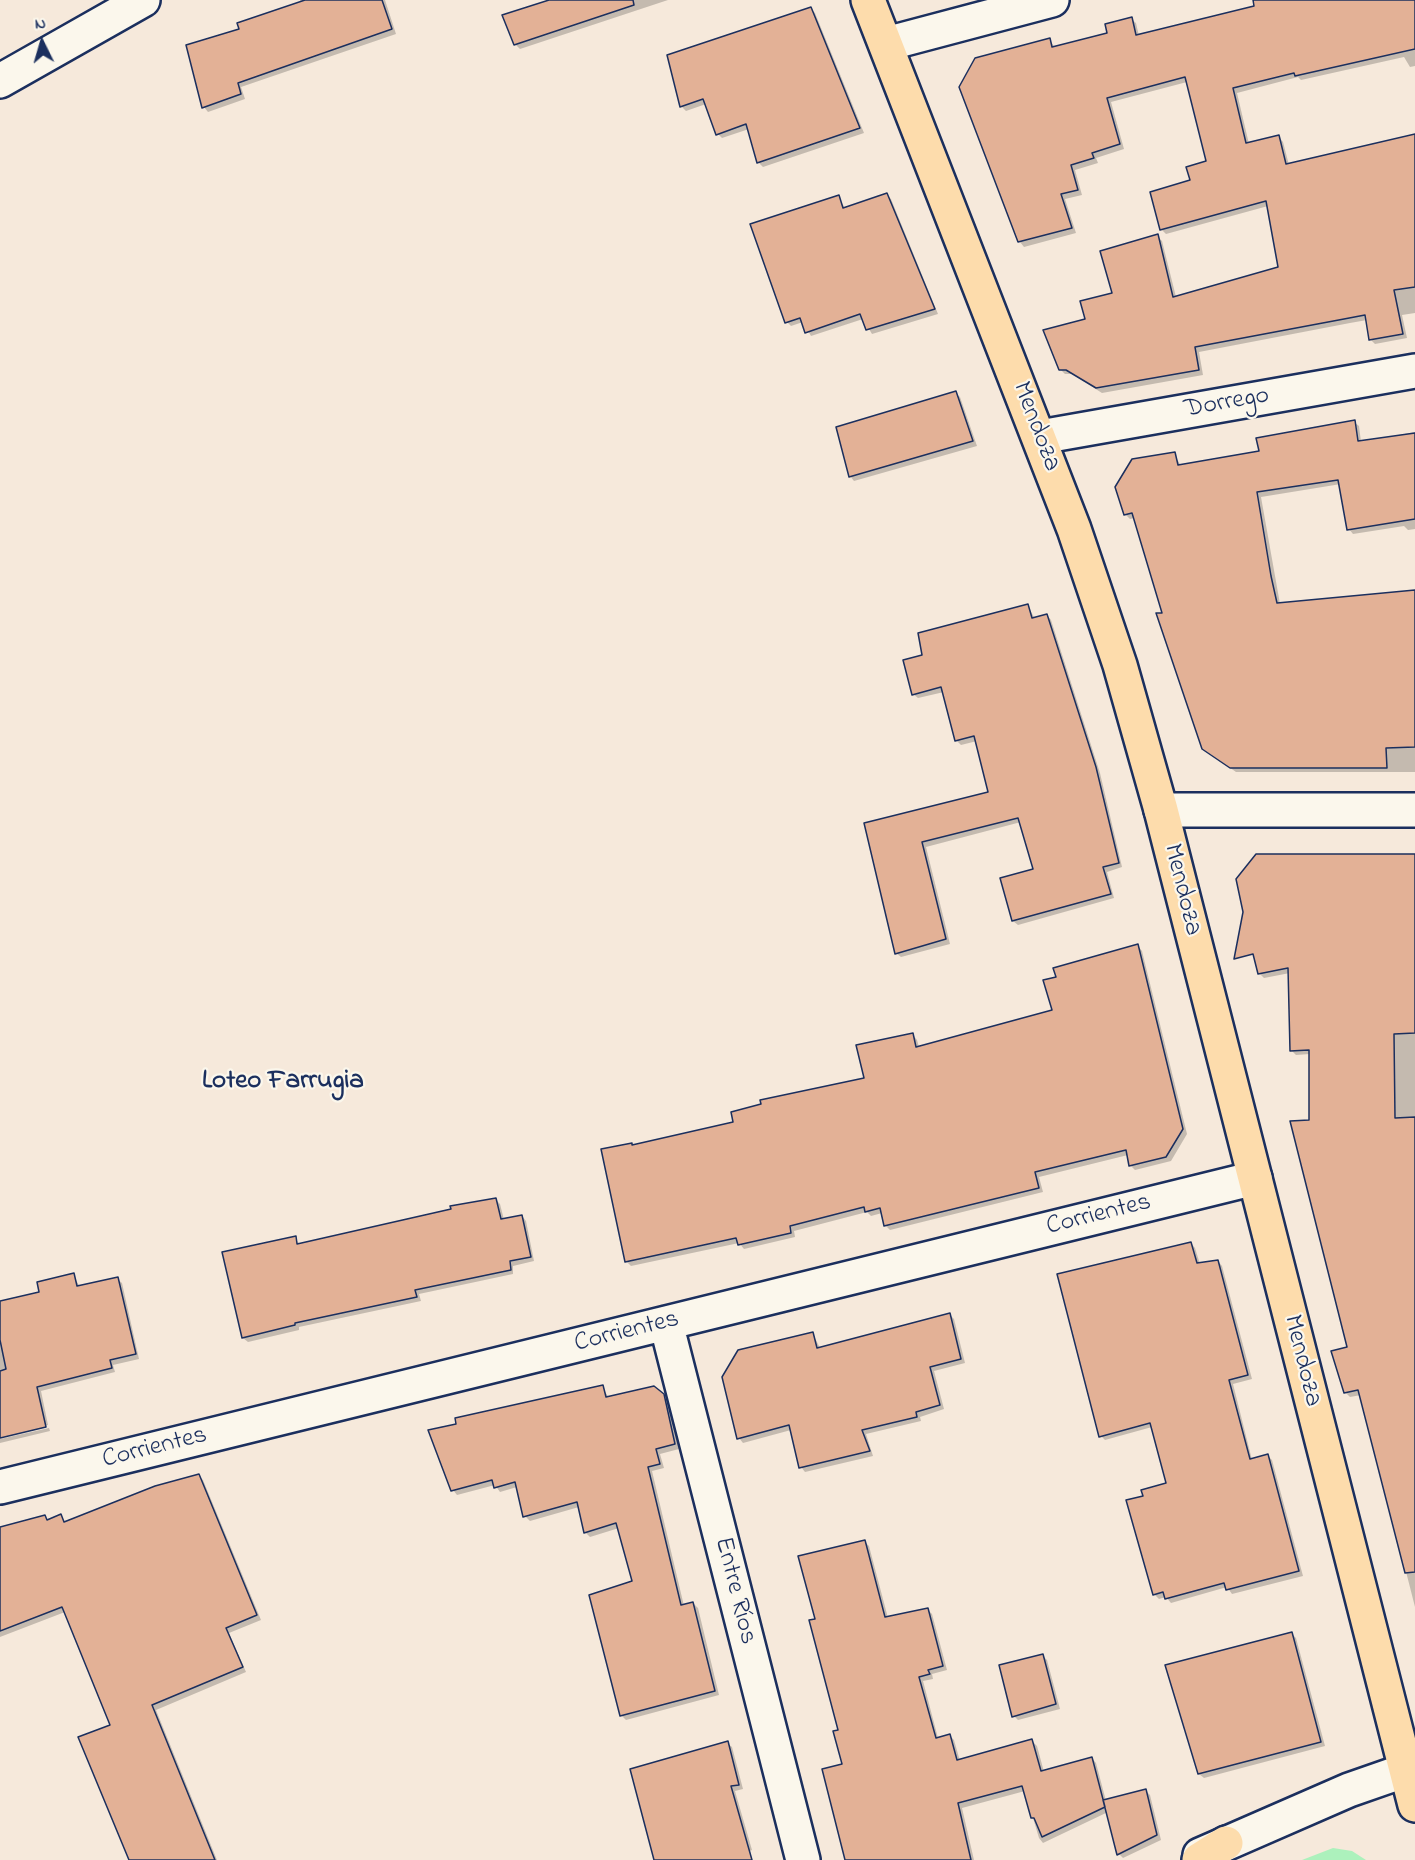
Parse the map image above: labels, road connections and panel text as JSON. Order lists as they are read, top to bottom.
{
  "streets": {
    "main road": ["Mendoza"],
    "street": ["Dorrego", "Corrientes", "Entre Ríos"]
  },
  "crossings": [
    ["Dorrego", "Mendoza"],
    ["Mendoza", "Corrientes"],
    ["Corrientes", "Entre Ríos"]
  ],
  "districts": ["Loteo Farrugia"],
  "north": "top"
}
